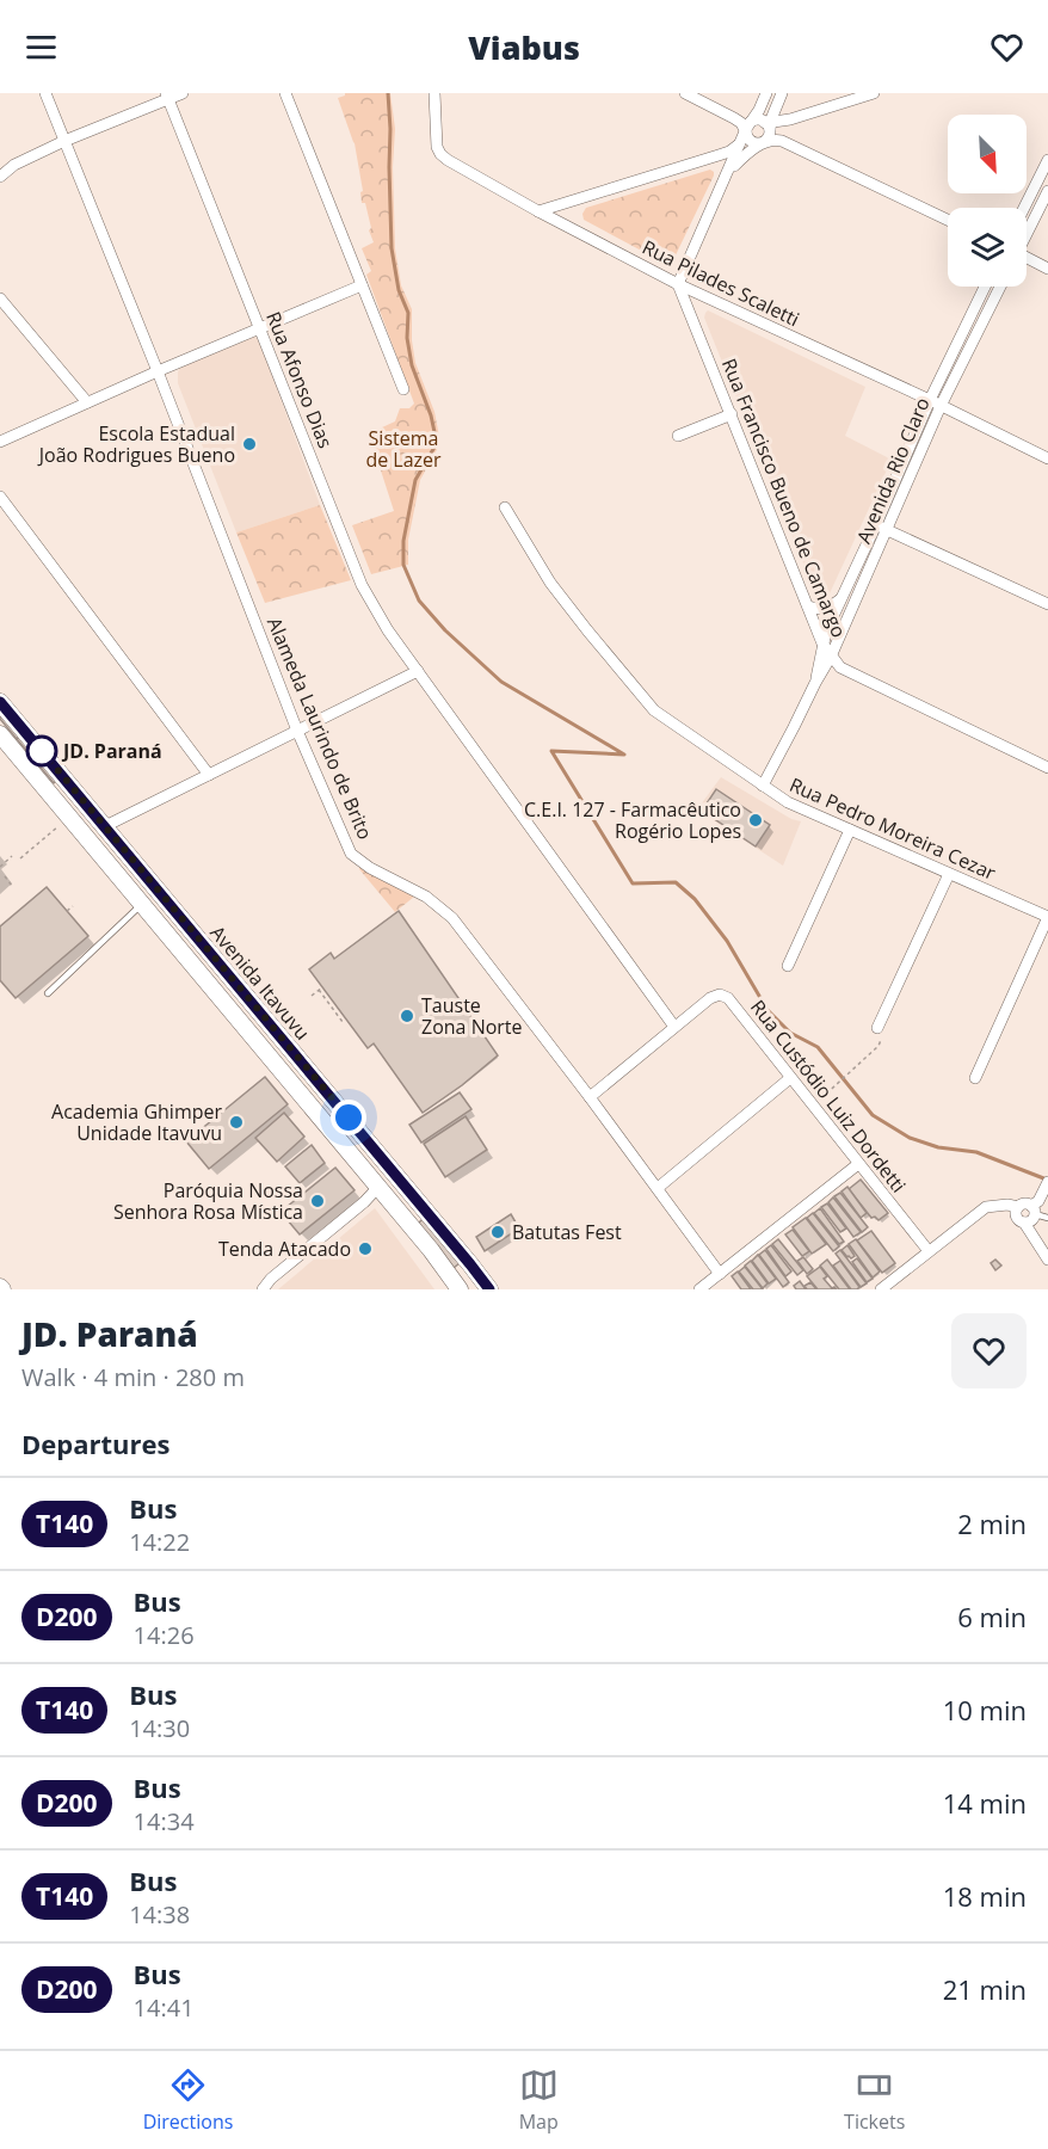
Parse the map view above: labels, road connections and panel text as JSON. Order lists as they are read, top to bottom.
{
  "streets": {
    "main road": ["Avenida Itavuvu"],
    "street": [
      "Rua Pilades Scaletti",
      "Rua Afonso Dias",
      "Avenida Rio Claro",
      "Rua Francisco Bueno de Camargo",
      "Alameda Laurindo de Brito",
      "Rua Pedro Moreira Cezar",
      "Rua Custódio Luiz Dordetti"
    ]
  },
  "crossings": [
    ["Rua Pilades Scaletti", "Avenida Rio Claro"],
    ["Rua Pilades Scaletti", "Rua Francisco Bueno de Camargo"],
    ["Rua Afonso Dias", "Rua Custódio Luiz Dordetti"],
    ["Avenida Rio Claro", "Rua Francisco Bueno de Camargo"],
    ["Avenida Rio Claro", "Rua Pedro Moreira Cezar"],
    ["Alameda Laurindo de Brito", "Rua Custódio Luiz Dordetti"]
  ],
  "parks": ["Sistema de Lazer"],
  "places": [
    "Escola Estadual João Rodrigues Bueno",
    "JD. Paraná",
    "C.E.I. 127 - Farmacêutico Rogério Lopes",
    "Tauste Zona Norte",
    "Academia Ghimper Unidade Itavuvu",
    "Paróquia Nossa Senhora Rosa Mística",
    "Batutas Fest",
    "Tenda Atacado"
  ],
  "lines": ["bus line T140"],
  "north": "bottom right",
  "page": {
    "header": "Viabus",
    "heading": [
      ["JD. Paraná", "Walk · 4 min · 280 m"],
      "Departures"
    ],
    "list": [
      {
        "mark": "T140",
        "name": "Bus",
        "note": "14:22",
        "value": "2 min"
      },
      {
        "mark": "D200",
        "name": "Bus",
        "note": "14:26",
        "value": "6 min"
      },
      {
        "mark": "T140",
        "name": "Bus",
        "note": "14:30",
        "value": "10 min"
      },
      {
        "mark": "D200",
        "name": "Bus",
        "note": "14:34",
        "value": "14 min"
      },
      {
        "mark": "T140",
        "name": "Bus",
        "note": "14:38",
        "value": "18 min"
      },
      {
        "mark": "D200",
        "name": "Bus",
        "note": "14:41",
        "value": "21 min"
      }
    ],
    "tabs": ["Directions", "Map", "Tickets"]
  }
}
